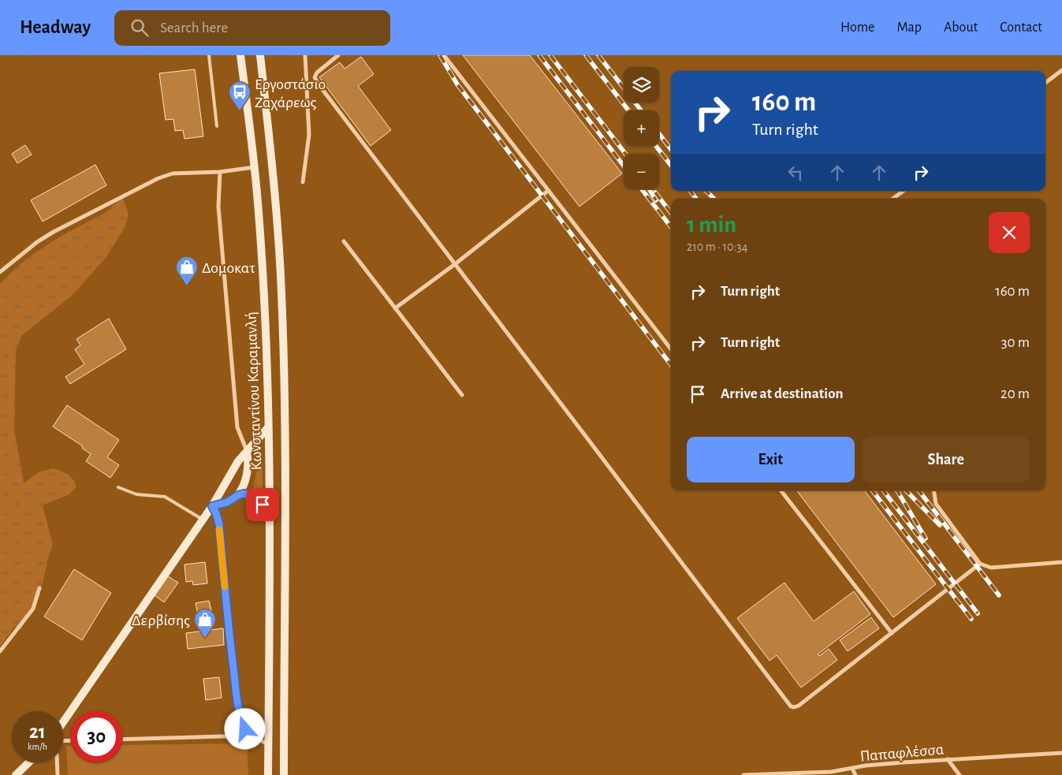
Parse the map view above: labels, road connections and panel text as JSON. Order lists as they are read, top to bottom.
{
  "streets": {
    "main road": ["Κωνσταντίνου Καραμανλή"],
    "street": ["Παπαφλέσσα"]
  },
  "places": {
    "bus stop": ["Εργοστάσιο Ζαχάρεως"],
    "shop": ["Δομοκατ", "Δερβίσης"]
  },
  "page": {
    "header": "Headway",
    "search": "Search here",
    "nav": [
      "Home",
      "Map",
      "About",
      "Contact"
    ],
    "map_buttons": ["+", "−"],
    "turn": ["160 m", "Turn right"],
    "heading": ["1 min", "210 m · 10:34"],
    "list": [
      {
        "name": "Turn right",
        "value": "160 m"
      },
      {
        "name": "Turn right",
        "value": "30 m"
      },
      {
        "name": "Arrive at destination",
        "value": "20 m"
      }
    ],
    "buttons": ["Exit", "Share"],
    "speed": "21 km/h",
    "limit": "30"
  }
}
